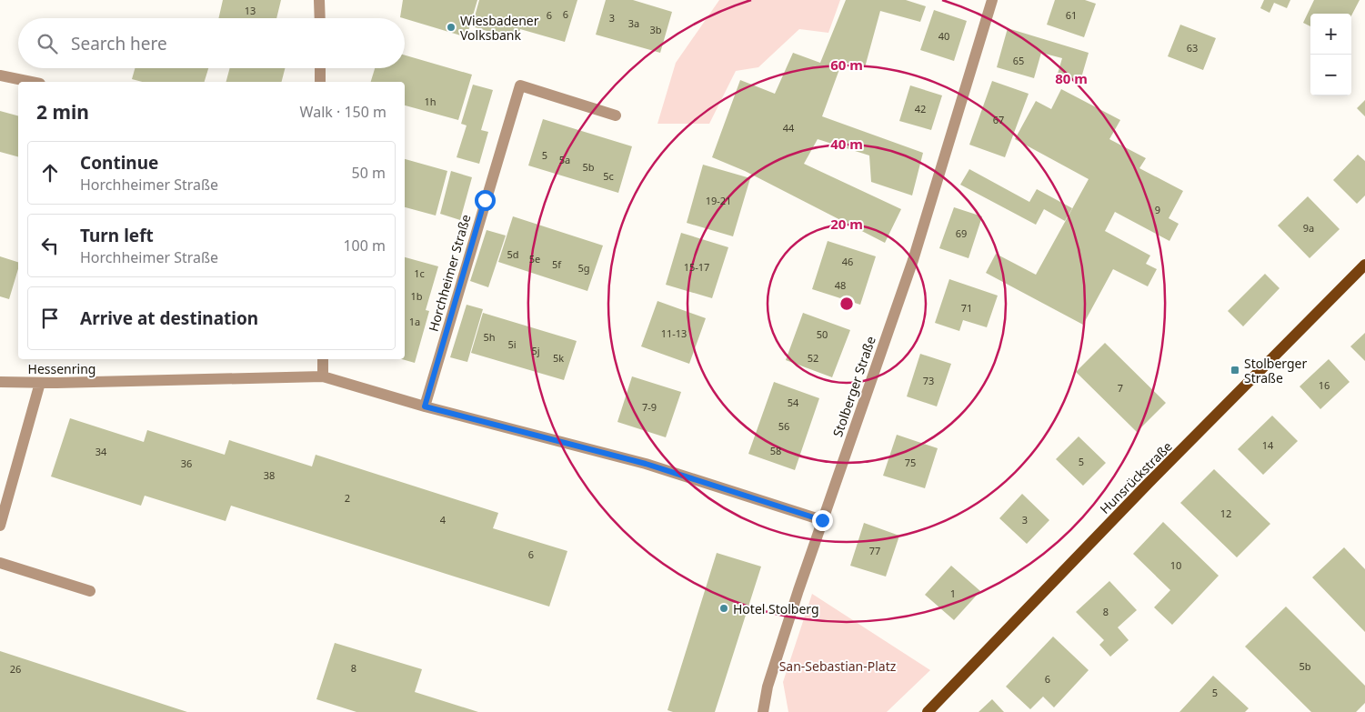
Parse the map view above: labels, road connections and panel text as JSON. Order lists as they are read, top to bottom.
{
  "streets": {
    "main road": ["Hunsrückstraße"],
    "street": ["Horchheimer Straße", "Hessenring", "Stolberger Straße"]
  },
  "parks": ["San-Sebastian-Platz"],
  "places": {
    "other": ["Wiesbadener Volksbank", "Hotel Stolberg"],
    "transit": ["Stolberger Straße"]
  },
  "house_numbers": [
    "13",
    "6",
    "6",
    "61",
    "3",
    "3a",
    "3b",
    "40",
    "63",
    "65",
    "1h",
    "42",
    "67",
    "44",
    "5",
    "5a",
    "5b",
    "5c",
    "19-21",
    "9",
    "9a",
    "69",
    "5d",
    "5e",
    "46",
    "5f",
    "15-17",
    "5g",
    "1c",
    "48",
    "1b",
    "71",
    "1a",
    "11-13",
    "50",
    "5h",
    "5i",
    "5j",
    "5k",
    "52",
    "73",
    "16",
    "7",
    "54",
    "7-9",
    "56",
    "14",
    "58",
    "34",
    "5",
    "75",
    "36",
    "38",
    "2",
    "12",
    "4",
    "3",
    "77",
    "6",
    "10",
    "1",
    "8",
    "5b",
    "8",
    "26",
    "6",
    "5"
  ],
  "page": {
    "map_buttons": ["+", "−"],
    "search": "Search here",
    "heading": ["2 min", "Walk · 150 m"],
    "list": [
      ["Continue", "Horchheimer Straße", "50 m"],
      ["Turn left", "Horchheimer Straße", "100 m"],
      "Arrive at destination"
    ]
  },
  "rings": [
    "60 m",
    "80 m",
    "40 m",
    "20 m"
  ]
}
